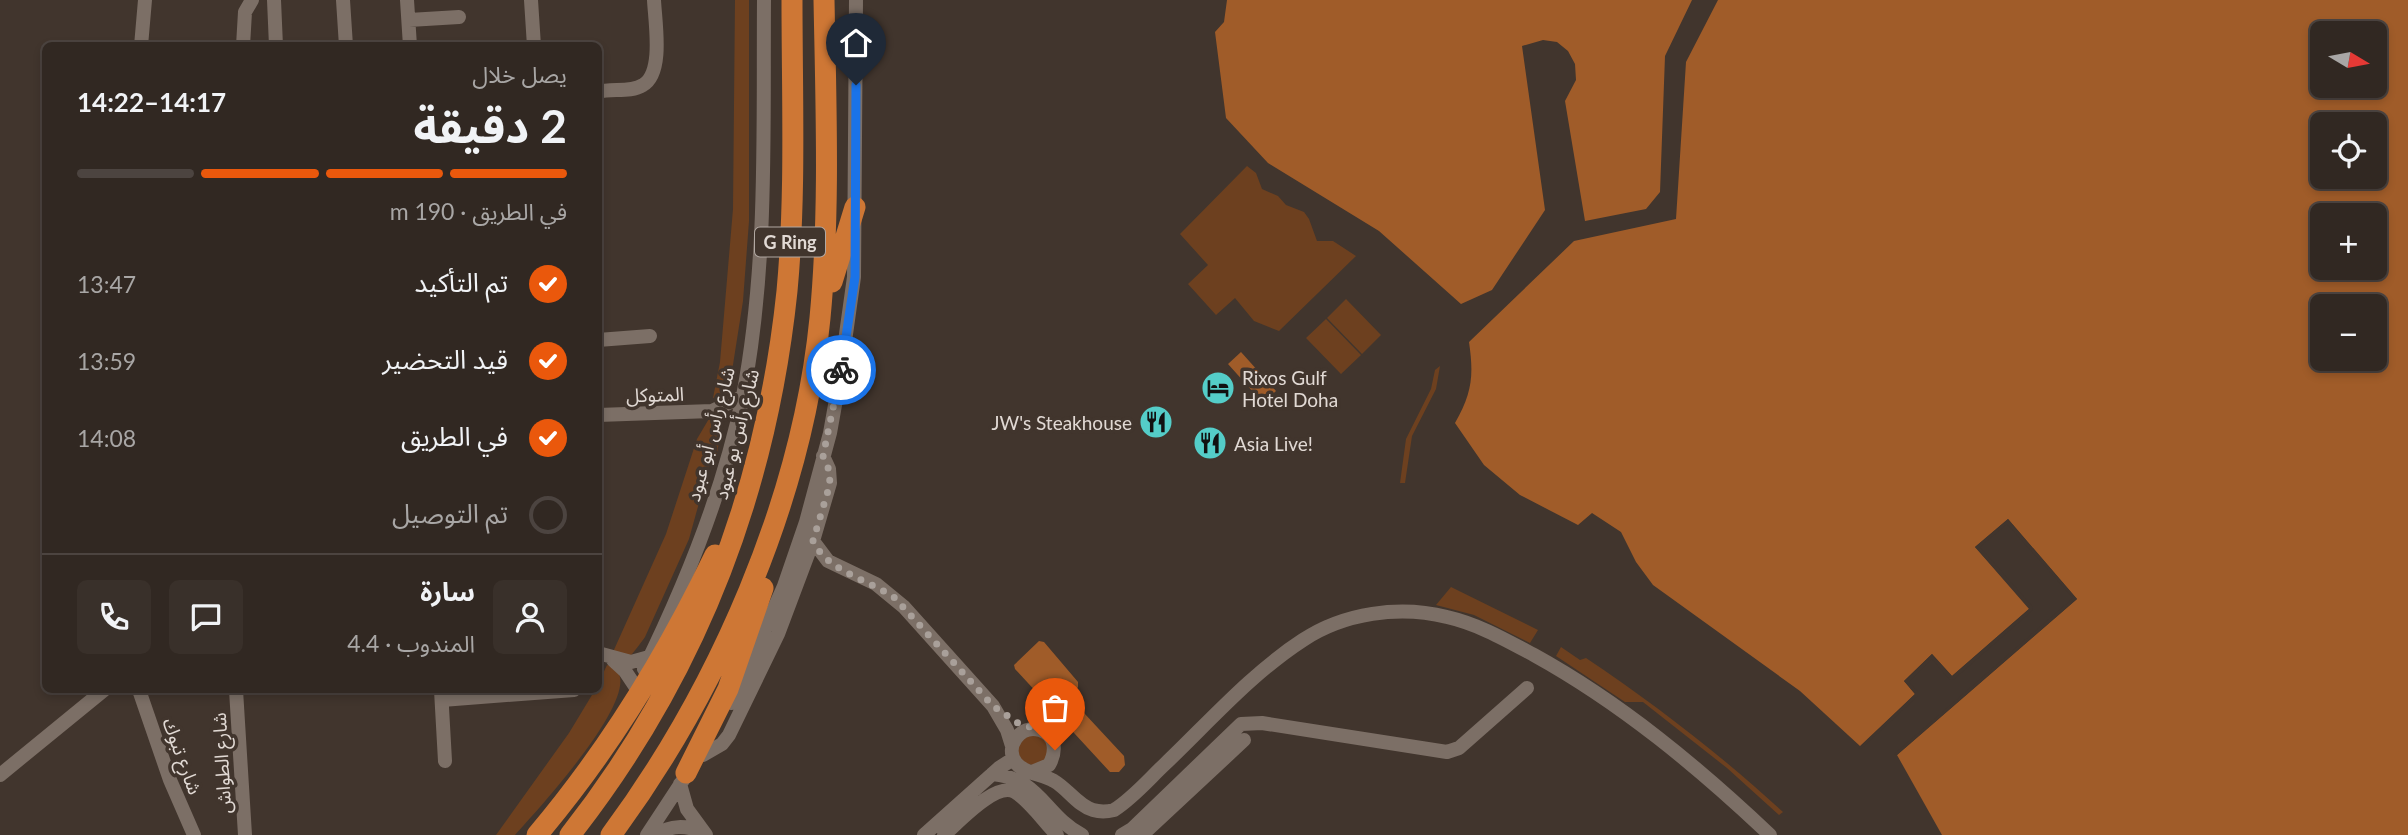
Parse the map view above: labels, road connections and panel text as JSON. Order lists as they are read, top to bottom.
{
  "streets": {
    "highway": ["G Ring", "شارع رأس بو عبود"],
    "street": [
      "المتوكل",
      "شارع رأس أبو عبود",
      "شارع تبوك",
      "شارع الطواش"
    ]
  },
  "crossings": [
    ["المتوكل", "شارع رأس أبو عبود"]
  ],
  "places": {
    "hotel": ["Rixos Gulf Hotel Doha"],
    "restaurant": ["JW's Steakhouse", "Asia Live!"]
  },
  "north": "right",
  "page": {
    "map_buttons": ["+", "−"],
    "heading": ["2 دقيقة", "يصل خلال", "14:17–14:22"],
    "panel": ["سارة", "المندوب · 4.4"],
    "bar": "في الطريق · 190 m",
    "list": [
      ["تم التأكيد", "13:47"],
      ["قيد التحضير", "13:59"],
      ["في الطريق", "14:08"],
      "تم التوصيل"
    ]
  }
}
